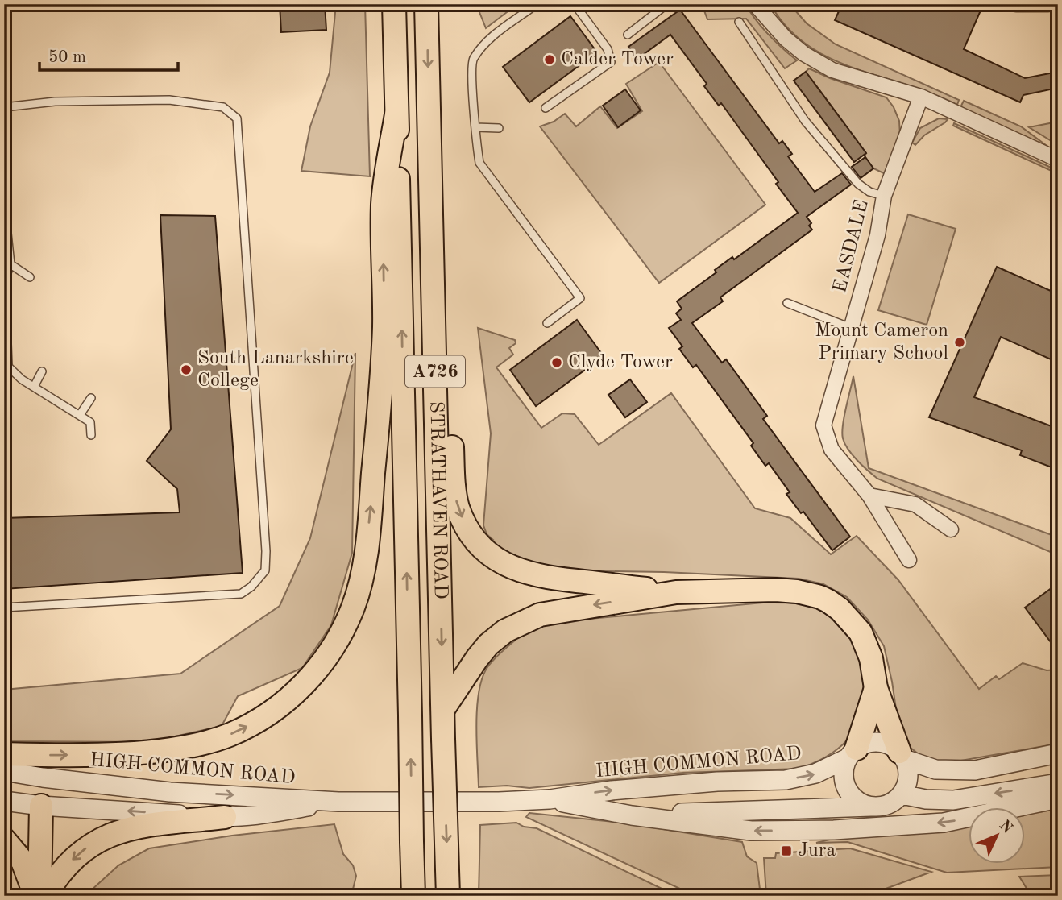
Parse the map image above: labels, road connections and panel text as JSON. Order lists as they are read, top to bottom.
{
  "streets": {
    "main road": ["A726", "STRATHAVEN ROAD"],
    "street": ["EASDALE", "HIGH COMMON ROAD"]
  },
  "crossings": [
    ["A726", "STRATHAVEN ROAD"]
  ],
  "places": {
    "other": [
      "Calder Tower",
      "Mount Cameron Primary School",
      "Clyde Tower",
      "South Lanarkshire College"
    ],
    "transit": ["Jura"]
  },
  "scale_bar": "50 m",
  "north": "top right"
}
